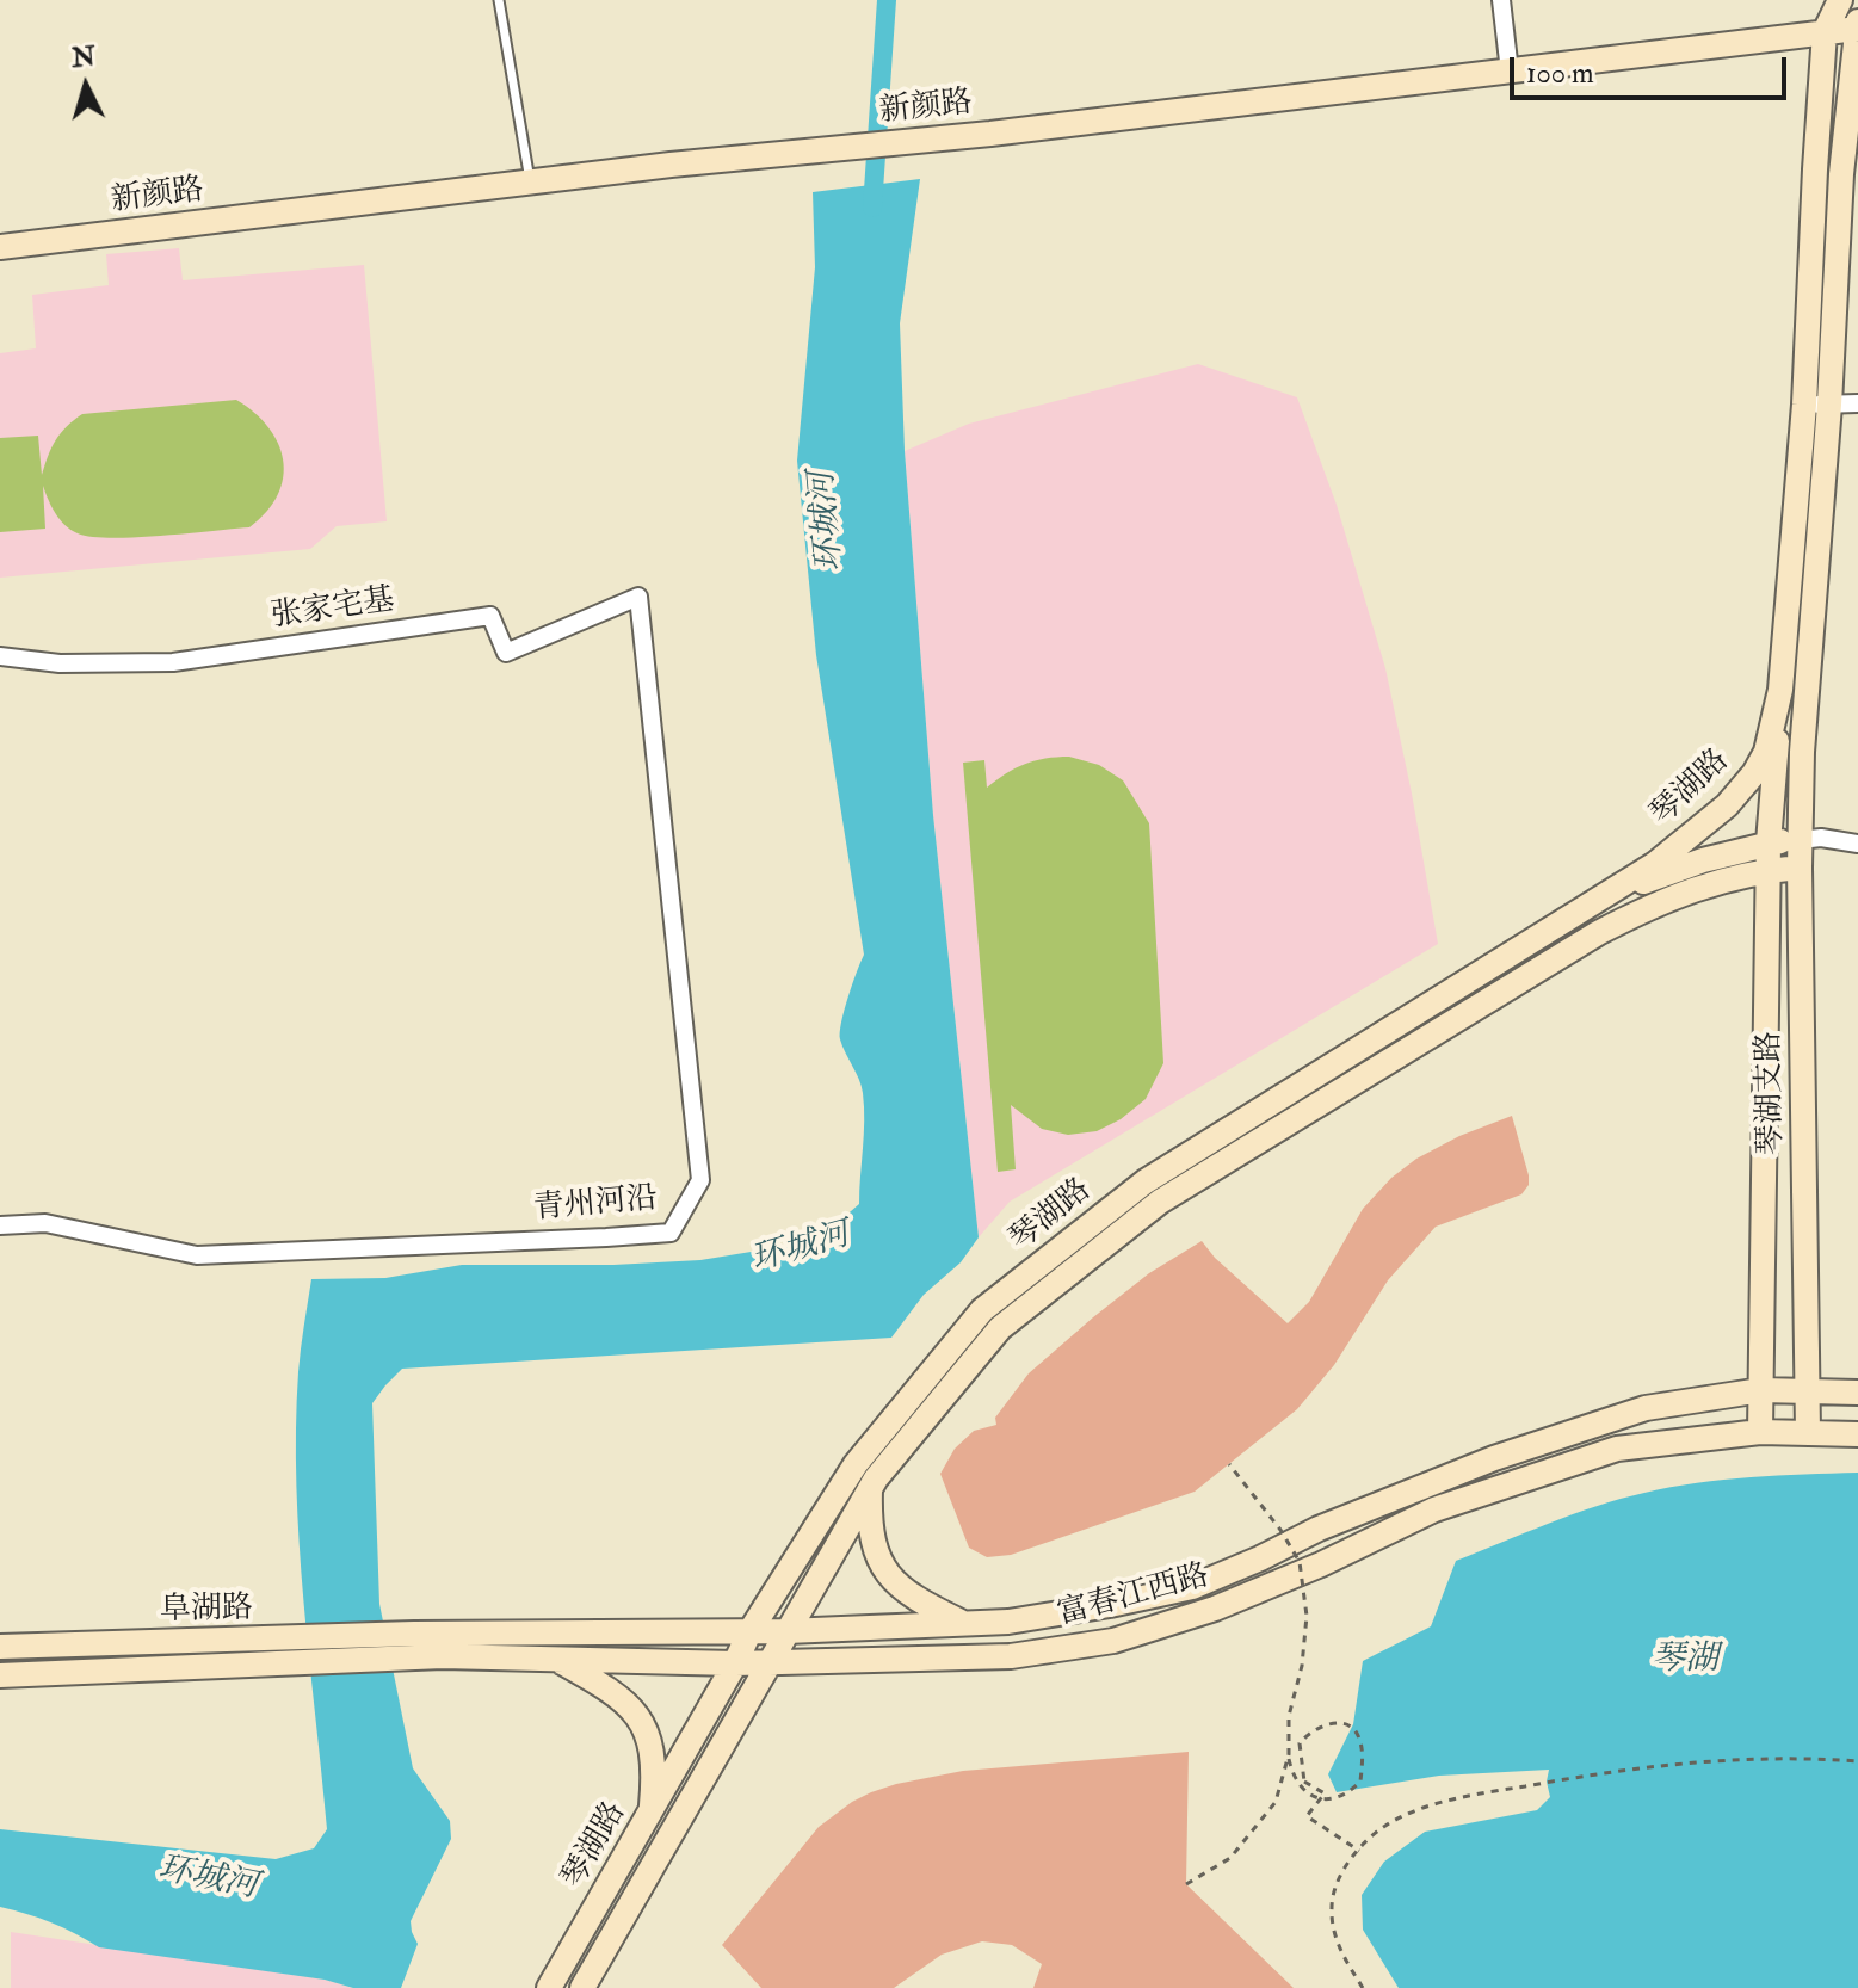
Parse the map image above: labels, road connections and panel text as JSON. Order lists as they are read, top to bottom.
{
  "streets": {
    "main road": [
      "新颜路",
      "琴湖路",
      "琴湖支路",
      "富春江西路",
      "阜湖路"
    ],
    "street": ["张家宅基", "青州河沿"]
  },
  "crossings": [
    ["新颜路", "琴湖路"],
    ["张家宅基", "青州河沿"],
    ["琴湖路", "琴湖支路"],
    ["琴湖路", "富春江西路"],
    ["琴湖支路", "富春江西路"],
    ["富春江西路", "阜湖路"]
  ],
  "water": ["环城河", "琴湖"],
  "scale_bar": "100 m",
  "north": "top"
}
